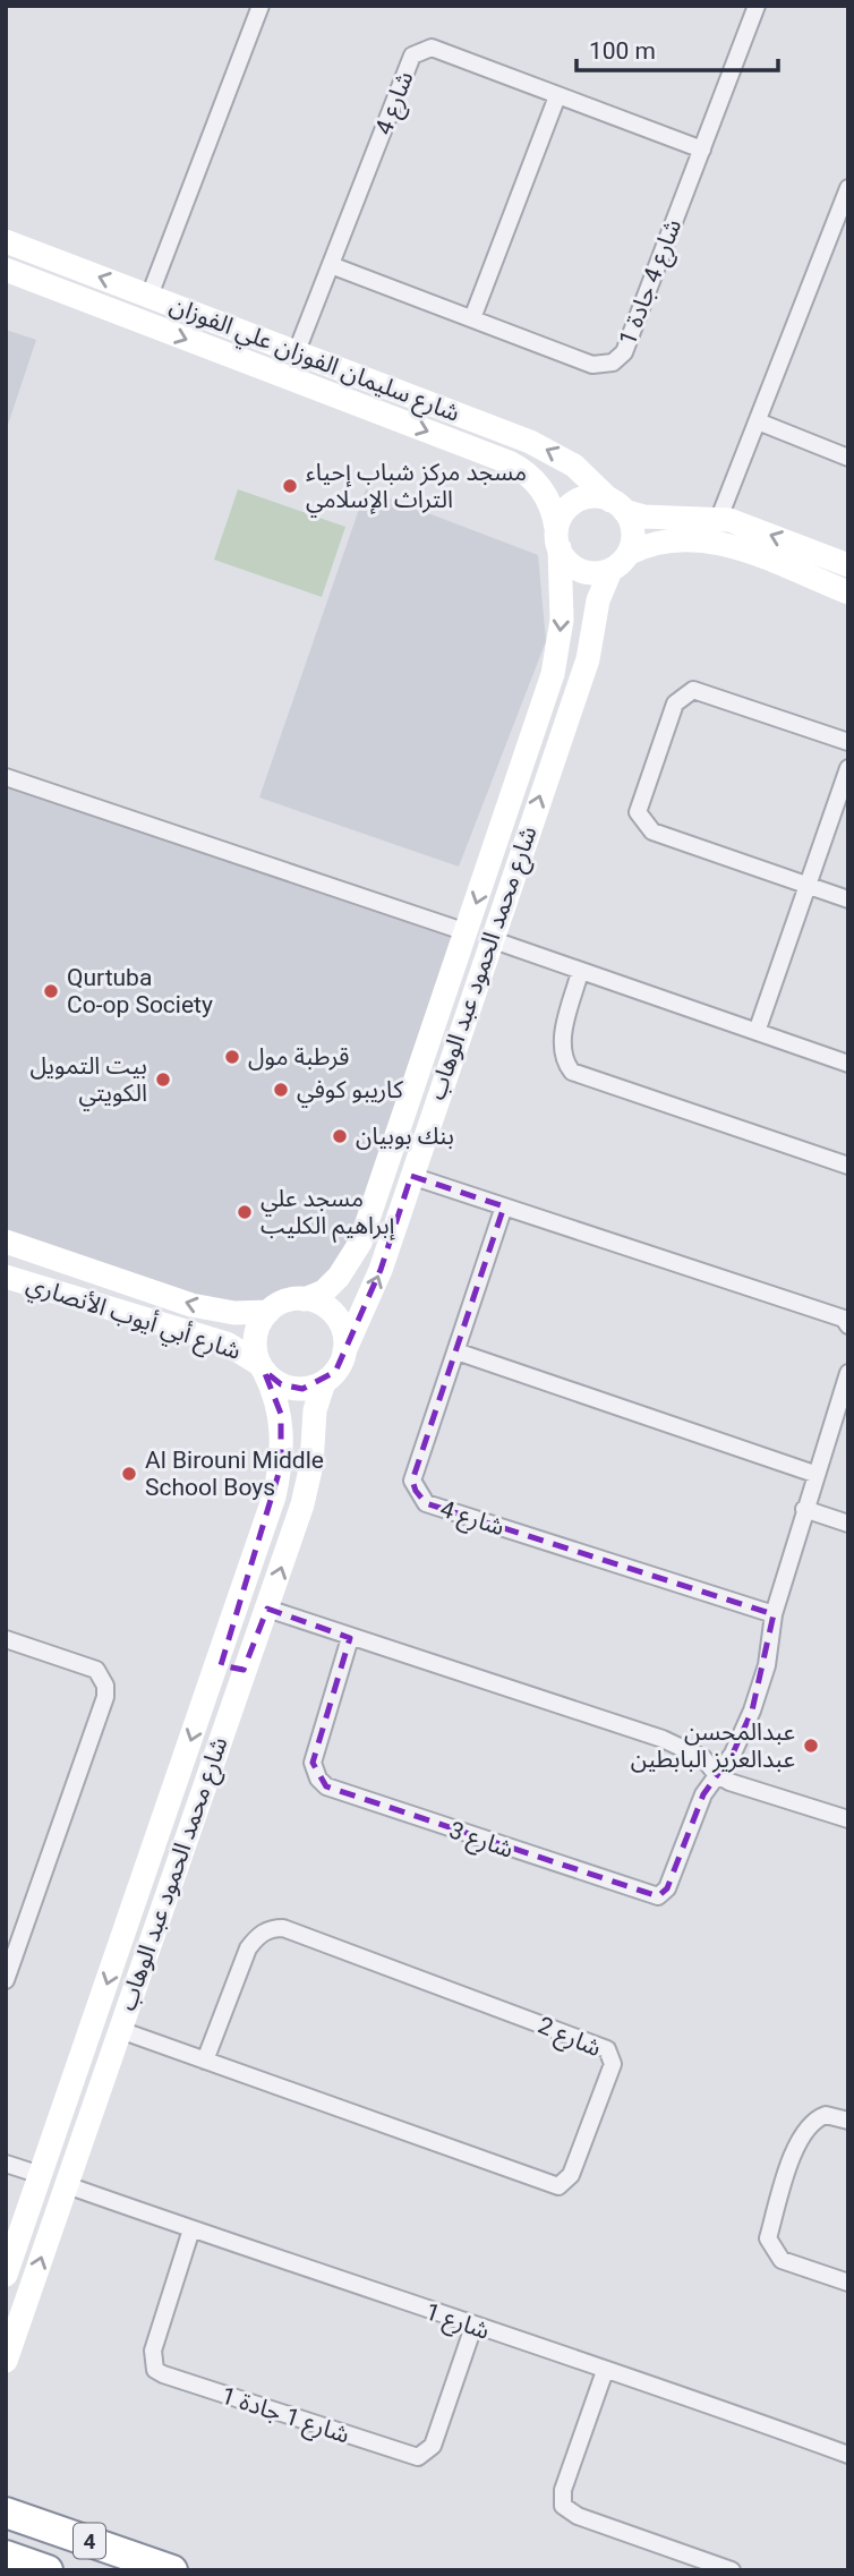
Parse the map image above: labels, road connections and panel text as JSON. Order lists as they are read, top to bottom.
{
  "streets": {
    "highway": ["4"],
    "street": [
      "شارع 4",
      "شارع 4 جادة 1",
      "شارع سليمان الفوزان علي الفوزان",
      "شارع محمد الحمود عبد الوهاب",
      "شارع أبي أيوب الأنصاري",
      "شارع 3",
      "شارع 2",
      "شارع 1",
      "شارع 1 جادة 1"
    ]
  },
  "crossings": [
    ["شارع 4", "شارع 4 جادة 1"],
    ["شارع 4", "شارع سليمان الفوزان علي الفوزان"],
    ["شارع سليمان الفوزان علي الفوزان", "شارع محمد الحمود عبد الوهاب"],
    ["شارع محمد الحمود عبد الوهاب", "شارع أبي أيوب الأنصاري"],
    ["شارع محمد الحمود عبد الوهاب", "شارع 2"],
    ["شارع محمد الحمود عبد الوهاب", "شارع 1"],
    ["شارع 1", "شارع 1 جادة 1"]
  ],
  "places": [
    "مسجد مركز شباب إحياء التراث الإسلامي",
    "Qurtuba Co-op Society",
    "قرطبة مول",
    "بيت التمويل الكويتي",
    "كاريبو كوفي",
    "بنك بوبيان",
    "مسجد علي إبراهيم الكليب",
    "Al Birouni Middle School Boys",
    "عبدالمحسن عبدالعزيز البابطين"
  ],
  "scale_bar": "100 m"
}
